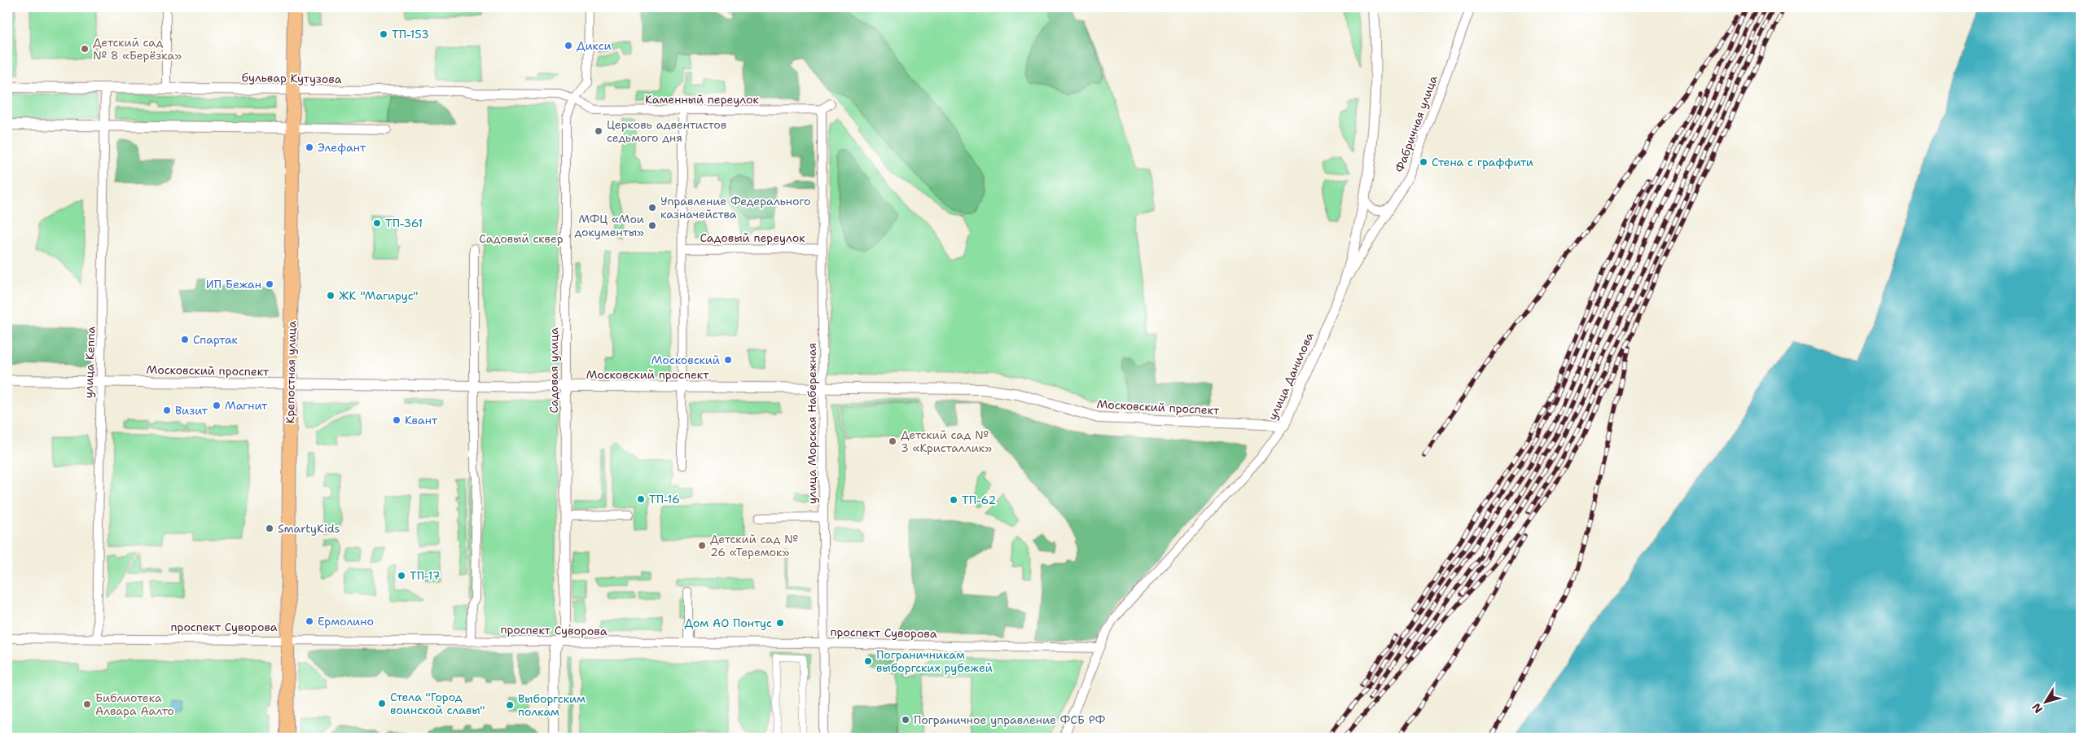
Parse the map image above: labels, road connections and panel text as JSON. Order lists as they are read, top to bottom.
{
  "streets": {
    "main road": ["Крепостная улица"],
    "street": [
      "бульвар Кутузова",
      "Каменный переулок",
      "Фабричная улица",
      "Садовый переулок",
      "улица Кеппа",
      "Московский проспект",
      "Садовая улица",
      "улица Данилова",
      "улица Морская Набережная",
      "проспект Суворова"
    ]
  },
  "crossings": [
    ["бульвар Кутузова", "Каменный переулок"],
    ["бульвар Кутузова", "улица Кеппа"],
    ["бульвар Кутузова", "Садовая улица"],
    ["бульвар Кутузова", "Крепостная улица"],
    ["Каменный переулок", "Садовая улица"],
    ["Каменный переулок", "улица Морская Набережная"],
    ["Фабричная улица", "улица Данилова"],
    ["Садовый переулок", "улица Морская Набережная"],
    ["улица Кеппа", "Московский проспект"],
    ["улица Кеппа", "проспект Суворова"],
    ["Московский проспект", "Садовая улица"],
    ["Московский проспект", "Крепостная улица"],
    ["Московский проспект", "улица Данилова"],
    ["Московский проспект", "улица Морская Набережная"],
    ["Садовая улица", "проспект Суворова"],
    ["Крепостная улица", "проспект Суворова"],
    ["улица Данилова", "проспект Суворова"],
    ["улица Морская Набережная", "проспект Суворова"]
  ],
  "parks": ["Садовый сквер"],
  "places": [
    "ТП-153",
    "Дикси",
    "Детский сад № 8 «Берёзка»",
    "Церковь адвентистов седьмого дня",
    "Элефант",
    "Стена с граффити",
    "Управление Федерального казначейства",
    "ТП-361",
    "МФЦ «Мои документы»",
    "ИП Бежан",
    "ЖК \"Магирус\"",
    "Спартак",
    "Московский",
    "Магнит",
    "Визит",
    "Квант",
    "Детский сад № 3 «Кристаллик»",
    "ТП-16",
    "ТП-62",
    "SmartyKids",
    "Детский сад № 26 «Теремок»",
    "ТП-17",
    "Ермолино",
    "Дом АО Понтус",
    "Пограничникам выборгских рубежей",
    "Стела \"Город воинской славы\"",
    "Библиотека Алвара Аалто",
    "Выборгским полкам",
    "Пограничное управление ФСБ РФ"
  ],
  "north": "bottom left"
}
